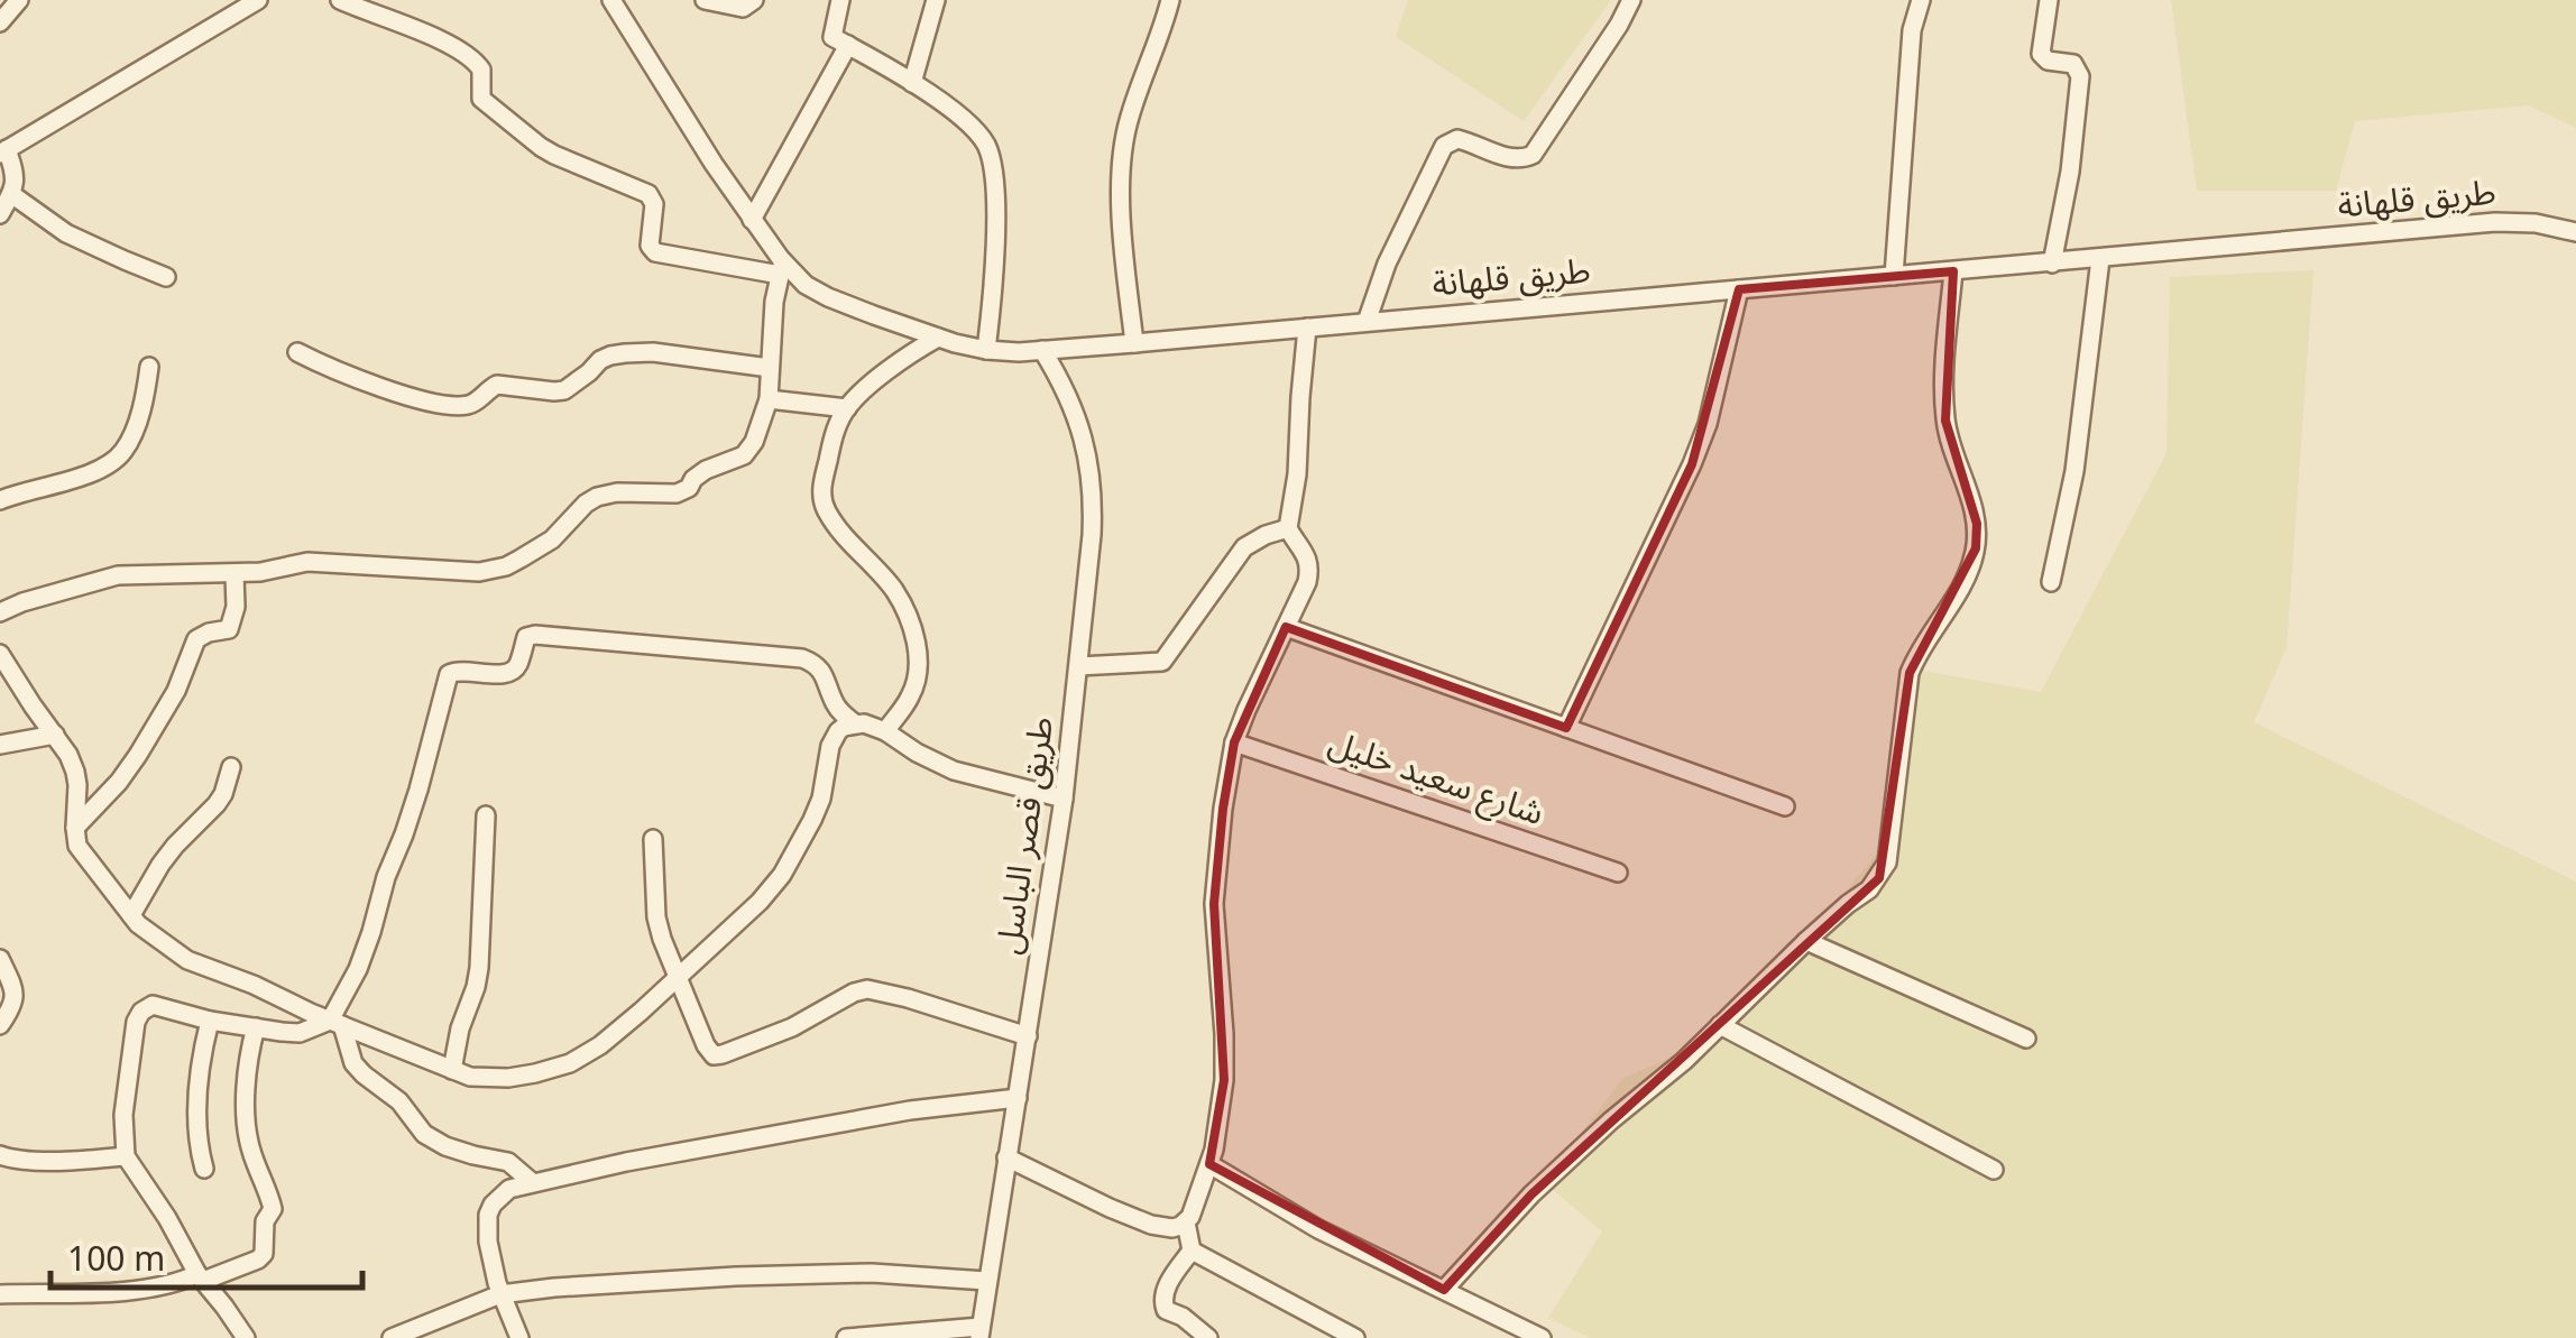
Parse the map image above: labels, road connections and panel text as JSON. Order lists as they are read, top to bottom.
{
  "streets": {
    "street": ["طريق قلهانة", "شارع سعيد خليل", "طريق قصر الباسل"]
  },
  "crossings": [
    ["طريق قلهانة", "طريق قصر الباسل"]
  ],
  "scale_bar": "100 m"
}
